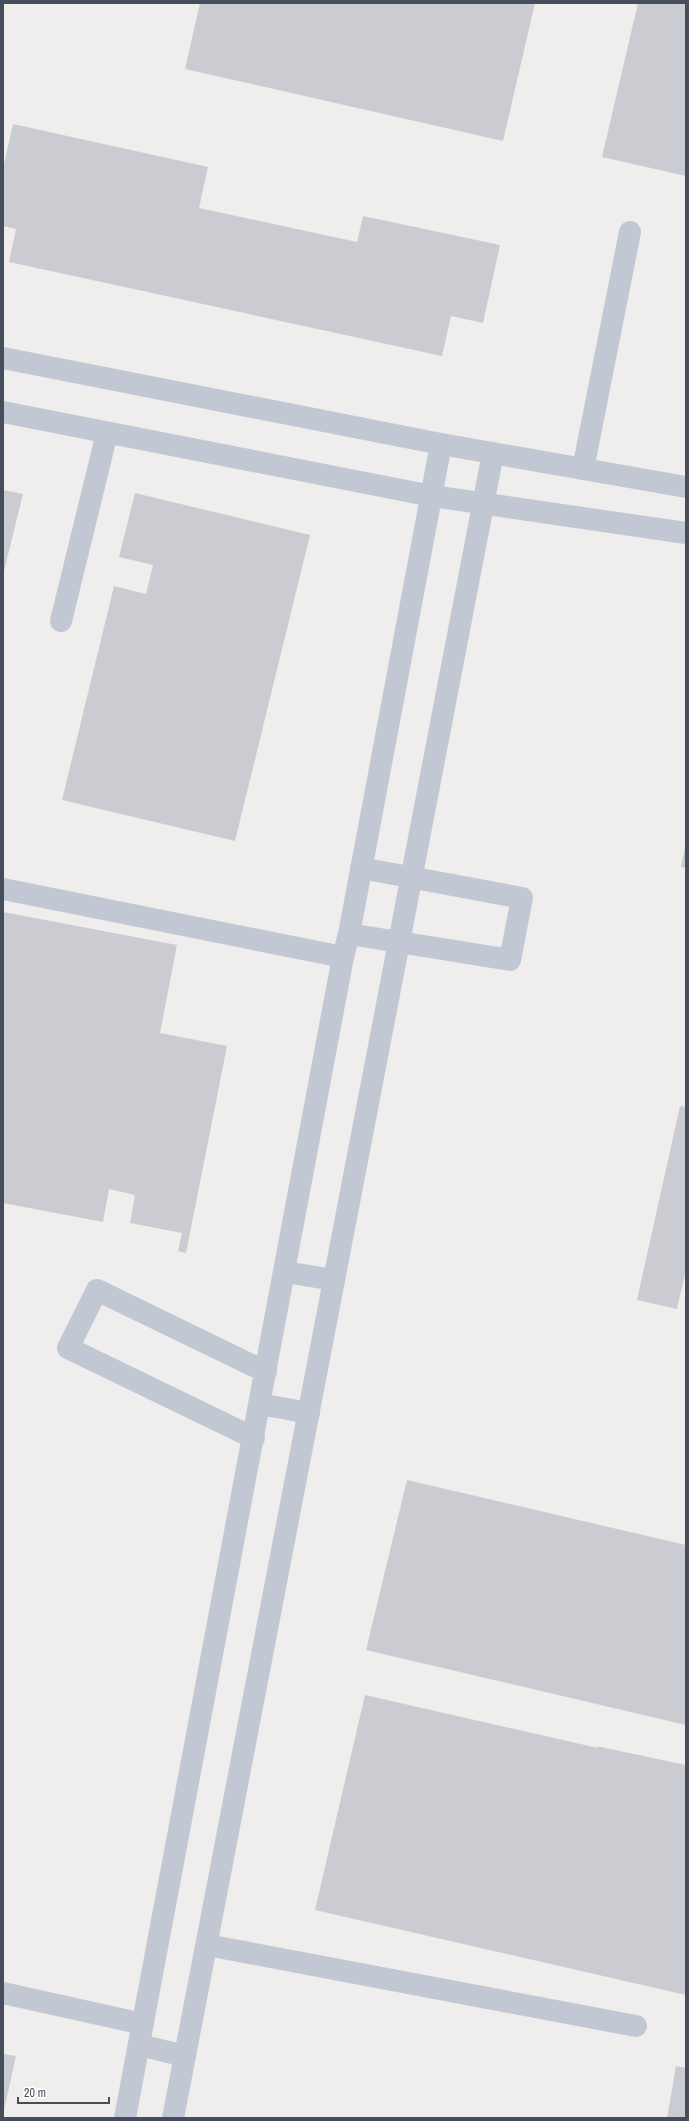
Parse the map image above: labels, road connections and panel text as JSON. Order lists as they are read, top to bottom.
{
  "scale_bar": "20 m"
}
